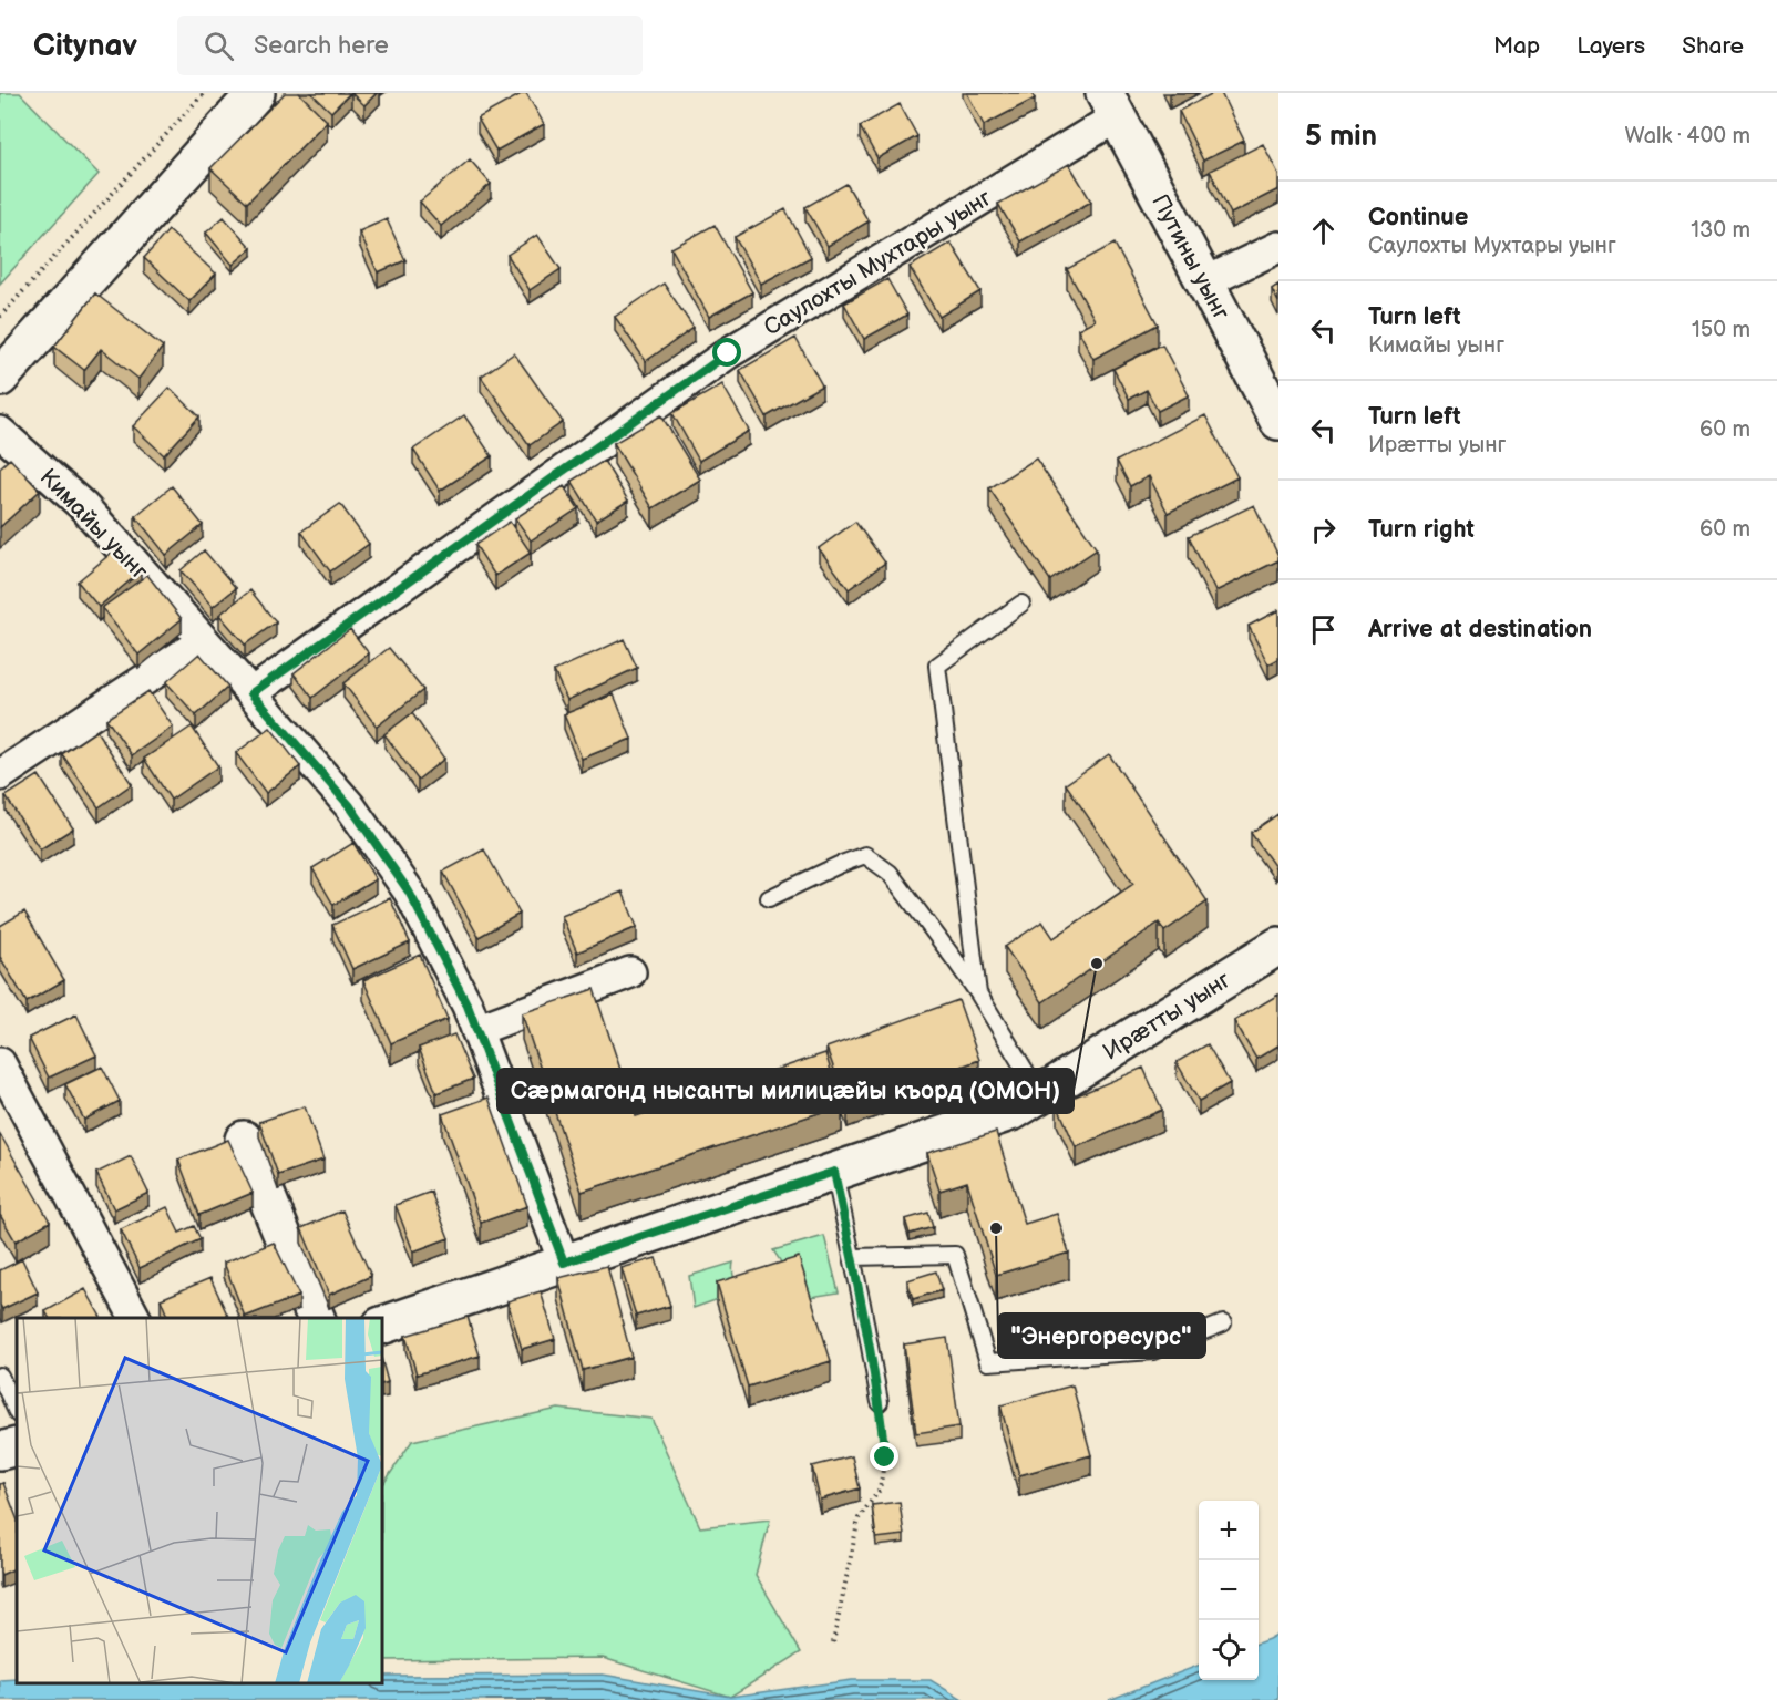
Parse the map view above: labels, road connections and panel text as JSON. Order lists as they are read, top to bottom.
{
  "streets": {
    "street": [
      "Путины уынг",
      "Саулохты Мухтары уынг",
      "Кимайы уынг",
      "Ирæтты уынг"
    ]
  },
  "crossings": [
    ["Путины уынг", "Саулохты Мухтары уынг"],
    ["Саулохты Мухтары уынг", "Кимайы уынг"],
    ["Кимайы уынг", "Ирæтты уынг"]
  ],
  "places": ["Сæрмагонд нысанты милицæйы къорд (ОМОН)", "\"Энергоресурс\""],
  "page": {
    "header": "Citynav",
    "search": "Search here",
    "nav": ["Map", "Layers", "Share"],
    "heading": ["5 min", "Walk · 400 m"],
    "list": [
      ["Continue", "Саулохты Мухтары уынг", "130 m"],
      ["Turn left", "Кимайы уынг", "150 m"],
      ["Turn left", "Ирæтты уынг", "60 m"],
      ["Turn right", "60 m"],
      "Arrive at destination"
    ],
    "map_buttons": ["+", "−"]
  }
}
